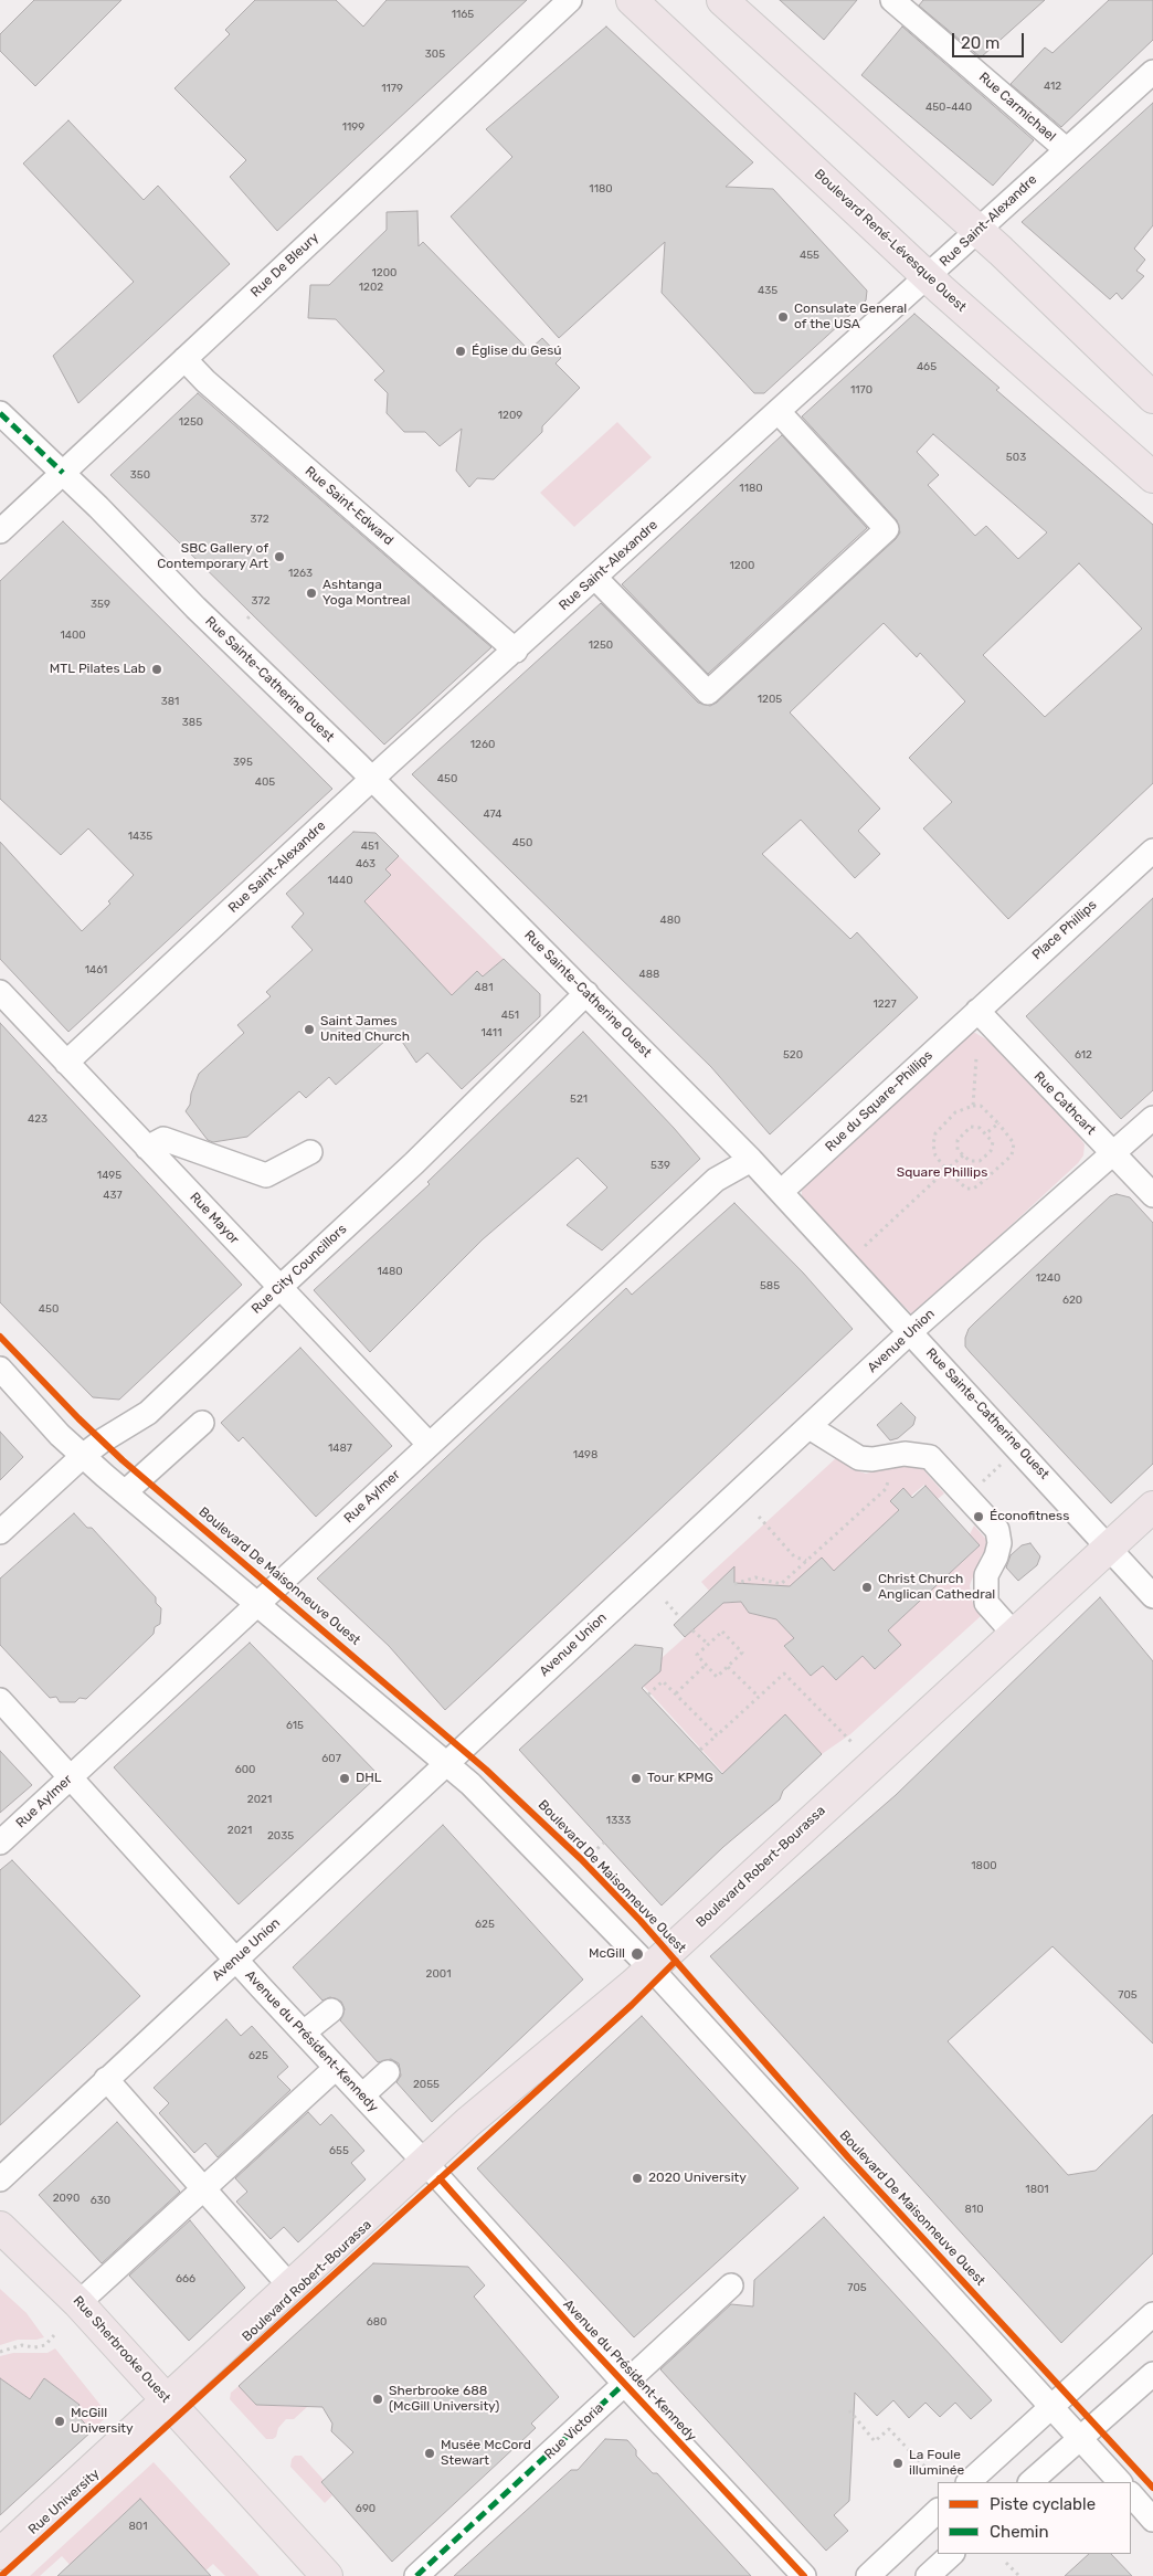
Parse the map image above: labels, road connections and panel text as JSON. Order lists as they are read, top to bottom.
{
  "streets": {
    "main road": [
      "Boulevard René-Lévesque Ouest",
      "Boulevard Robert-Bourassa",
      "Rue Sherbrooke Ouest",
      "Rue University"
    ],
    "street": [
      "Rue Carmichael",
      "Rue Saint-Alexandre",
      "Rue De Bleury",
      "Rue Saint-Edward",
      "Rue Sainte-Catherine Ouest",
      "Place Phillips",
      "Rue du Square-Phillips",
      "Rue Cathcart",
      "Rue Mayor",
      "Rue City Councillors",
      "Avenue Union",
      "Rue Aylmer",
      "Avenue du Président-Kennedy",
      "Rue Victoria"
    ],
    "cycle path": ["Boulevard De Maisonneuve Ouest"]
  },
  "crossings": [
    ["Rue Carmichael", "Rue Saint-Alexandre"],
    ["Rue Saint-Alexandre", "Boulevard René-Lévesque Ouest"],
    ["Rue Saint-Alexandre", "Rue Saint-Edward"],
    ["Rue Saint-Alexandre", "Rue Sainte-Catherine Ouest"],
    ["Rue Saint-Alexandre", "Rue Mayor"],
    ["Rue De Bleury", "Rue Saint-Edward"],
    ["Rue De Bleury", "Rue Sainte-Catherine Ouest"],
    ["Rue Sainte-Catherine Ouest", "Rue du Square-Phillips"],
    ["Rue Sainte-Catherine Ouest", "Rue City Councillors"],
    ["Rue Sainte-Catherine Ouest", "Avenue Union"],
    ["Rue Sainte-Catherine Ouest", "Rue Aylmer"],
    ["Rue Sainte-Catherine Ouest", "Boulevard Robert-Bourassa"],
    ["Place Phillips", "Rue du Square-Phillips"],
    ["Place Phillips", "Rue Cathcart"],
    ["Rue du Square-Phillips", "Rue Cathcart"],
    ["Rue Cathcart", "Avenue Union"],
    ["Rue Mayor", "Rue City Councillors"],
    ["Rue Mayor", "Rue Aylmer"],
    ["Avenue Union", "Avenue du Président-Kennedy"],
    ["Rue Aylmer", "Avenue du Président-Kennedy"],
    ["Boulevard Robert-Bourassa", "Avenue du Président-Kennedy"],
    ["Boulevard Robert-Bourassa", "Rue Sherbrooke Ouest"],
    ["Boulevard Robert-Bourassa", "Rue University"],
    ["Avenue du Président-Kennedy", "Rue Victoria"],
    ["Rue Sherbrooke Ouest", "Rue University"]
  ],
  "parks": ["Square Phillips"],
  "places": [
    "Consulate General of the USA",
    "Église du Gesú",
    "SBC Gallery of Contemporary Art",
    "Ashtanga Yoga Montreal",
    "MTL Pilates Lab",
    "Saint James United Church",
    "Éconofitness",
    "Christ Church Anglican Cathedral",
    "DHL",
    "Tour KPMG",
    "McGill",
    "2020 University",
    "Sherbrooke 688 (McGill University)",
    "McGill University",
    "Musée McCord Stewart",
    "La Foule illuminée"
  ],
  "house_numbers": [
    "1165",
    "305",
    "412",
    "1179",
    "450-440",
    "1199",
    "1180",
    "455",
    "1200",
    "1202",
    "435",
    "465",
    "1170",
    "1209",
    "1250",
    "503",
    "350",
    "1180",
    "372",
    "1200",
    "1263",
    "372",
    "359",
    "1400",
    "1250",
    "1205",
    "381",
    "385",
    "1260",
    "395",
    "450",
    "405",
    "474",
    "1435",
    "450",
    "451",
    "463",
    "1440",
    "480",
    "1461",
    "488",
    "481",
    "1227",
    "451",
    "1411",
    "520",
    "612",
    "521",
    "423",
    "539",
    "1495",
    "437",
    "1480",
    "1240",
    "585",
    "620",
    "450",
    "1487",
    "1498",
    "615",
    "607",
    "600",
    "2021",
    "1333",
    "2021",
    "2035",
    "1800",
    "625",
    "2001",
    "705",
    "625",
    "2055",
    "655",
    "1801",
    "2090",
    "630",
    "810",
    "666",
    "705",
    "680",
    "690",
    "801"
  ],
  "legend": ["Piste cyclable", "Chemin"],
  "scale_bar": "20 m"
}
